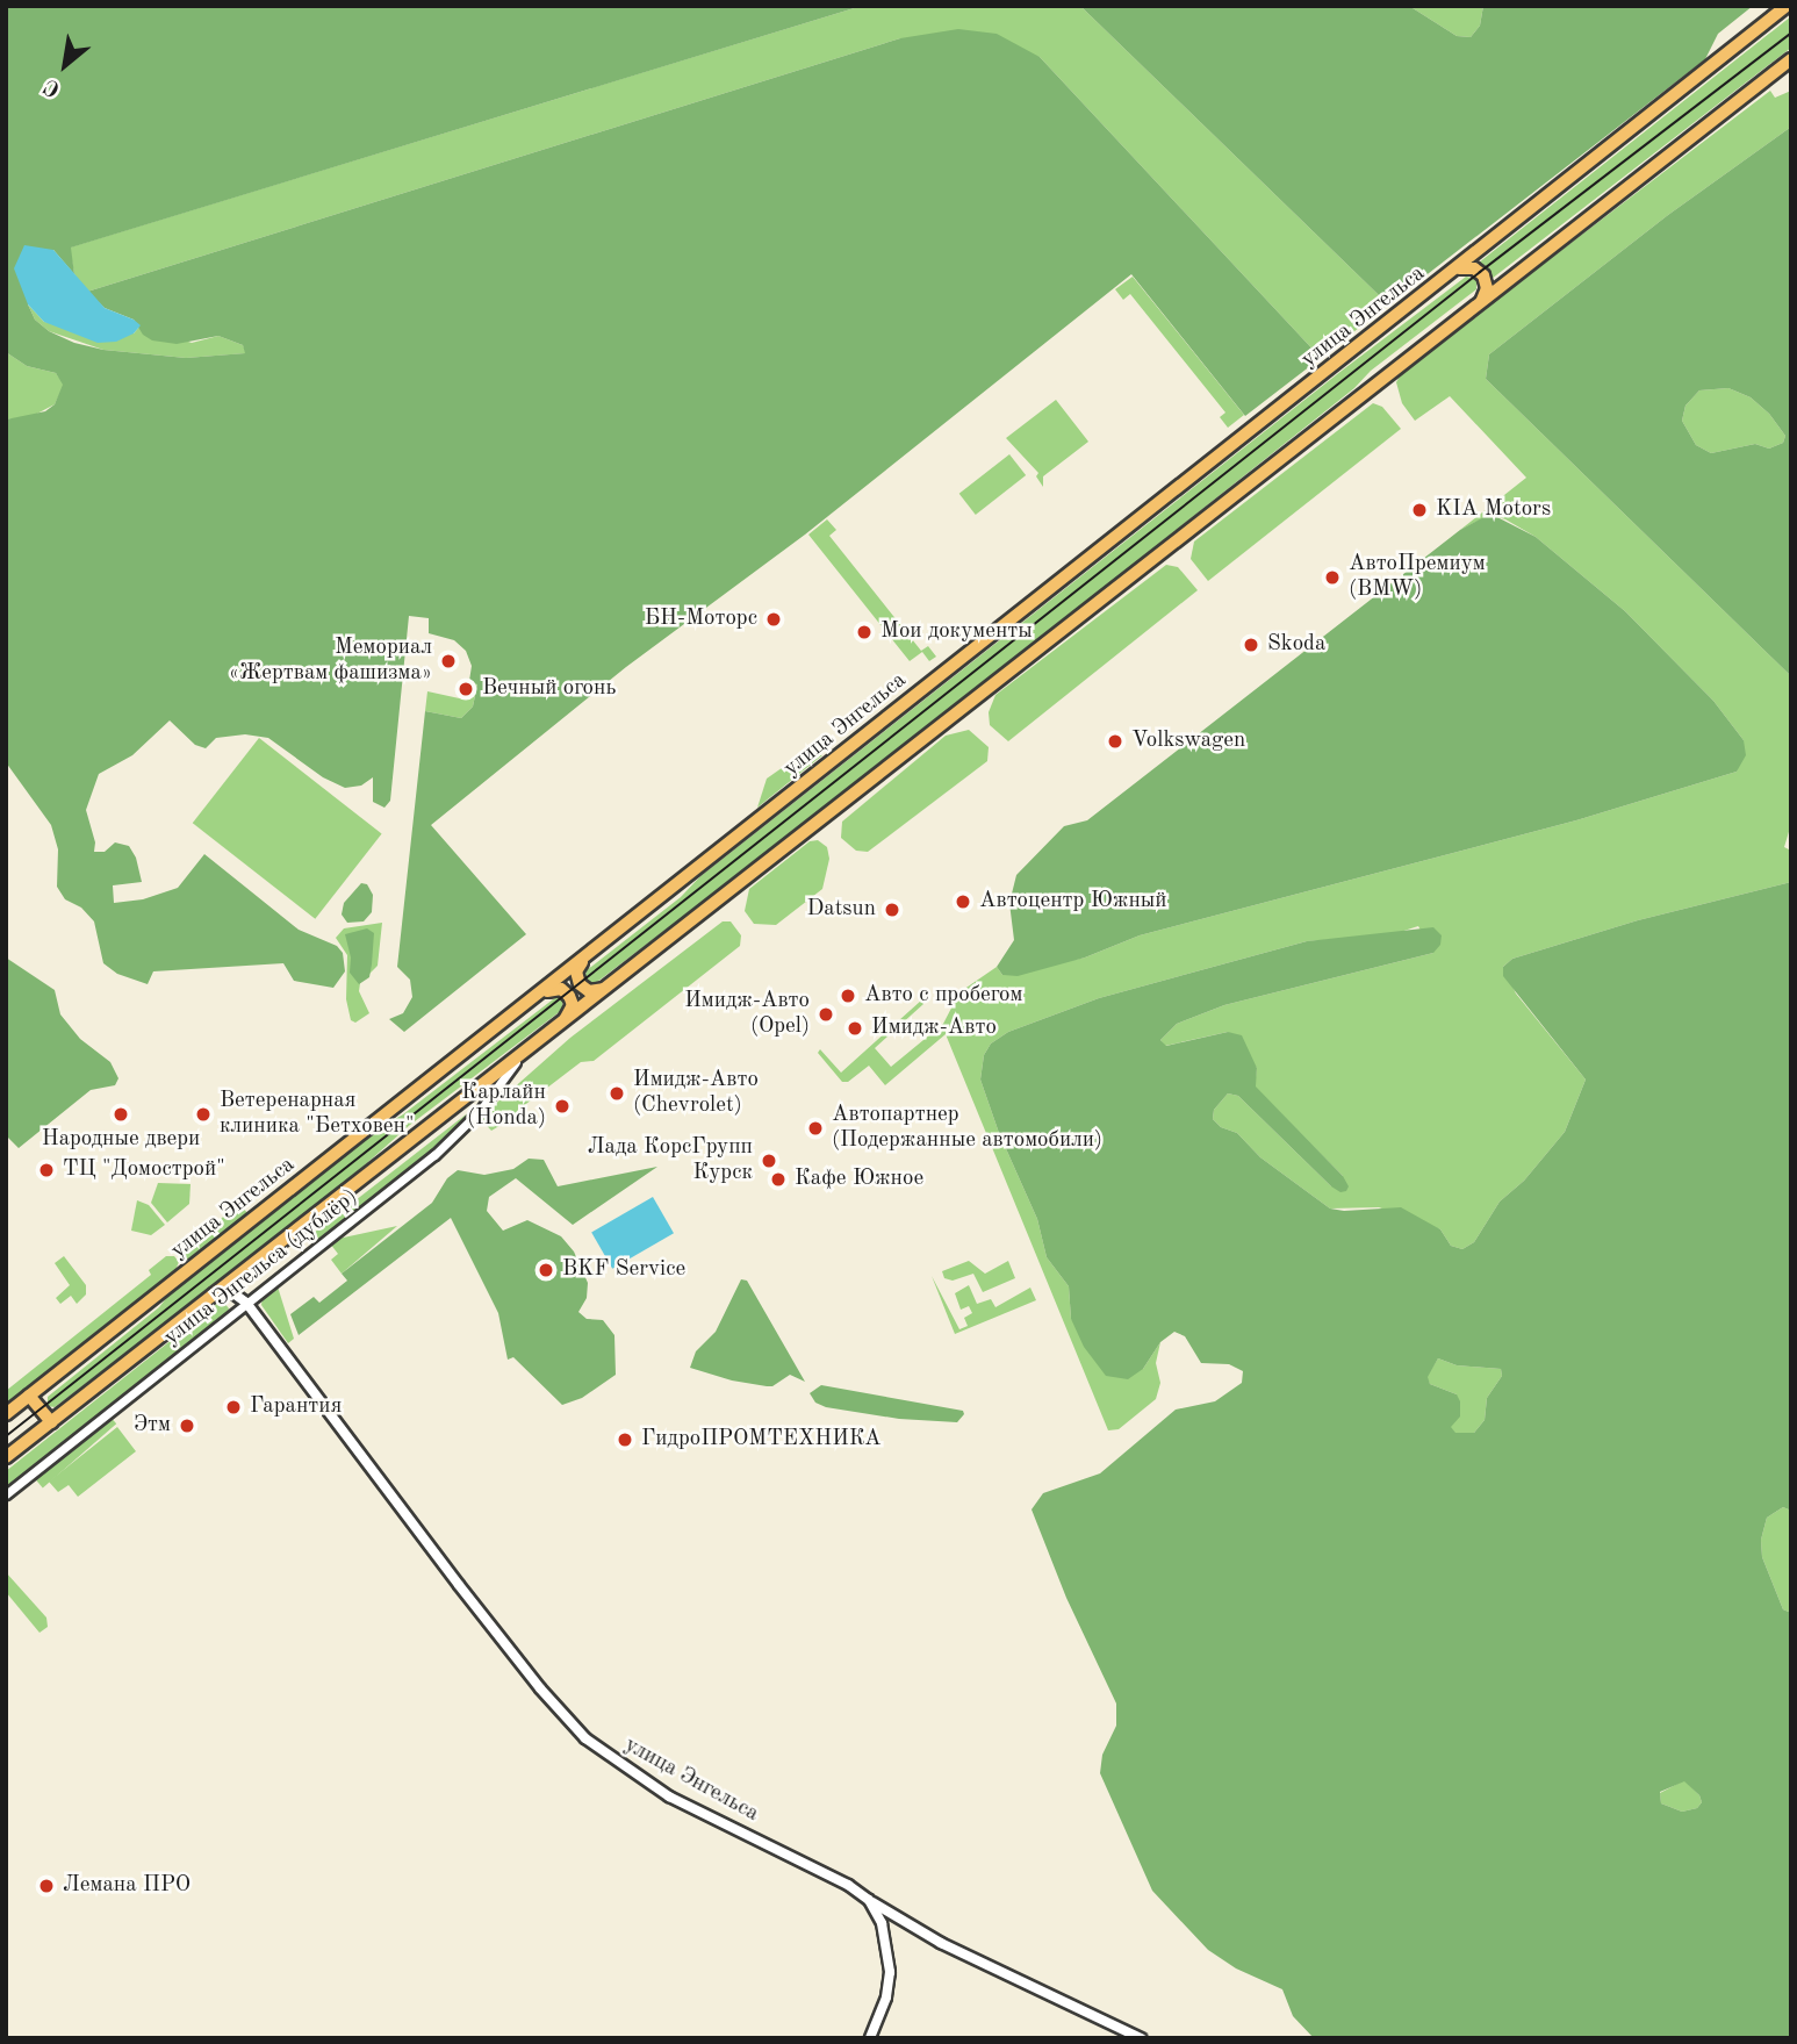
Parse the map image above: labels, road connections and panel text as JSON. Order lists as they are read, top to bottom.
{
  "streets": {
    "main road": ["улица Энгельса"],
    "street": ["улица Энгельса (дублёр)"]
  },
  "crossings": [
    ["улица Энгельса", "улица Энгельса (дублёр)"]
  ],
  "places": [
    "KIA Motors",
    "АвтоПремиум (BMW)",
    "БН-Моторс",
    "Мои документы",
    "Skoda",
    "Мемориал «Жертвам фашизма»",
    "Вечный огонь",
    "Volkswagen",
    "Автоцентр Южный",
    "Datsun",
    "Авто с пробегом",
    "Имидж-Авто (Opel)",
    "Имидж-Авто",
    "Имидж-Авто (Chevrolet)",
    "Карлайн (Honda)",
    "Народные двери",
    "Ветеренарная клиника \"Бетховен\"",
    "Автопартнер (Подержанные автомобили)",
    "Лада КорсГрупп Курск",
    "ТЦ \"Домострой\"",
    "Кафе Южное",
    "BKF Service",
    "Гарантия",
    "Этм",
    "ГидроПРОМТЕХНИКА",
    "Лемана ПРО"
  ],
  "north": "bottom left"
}
